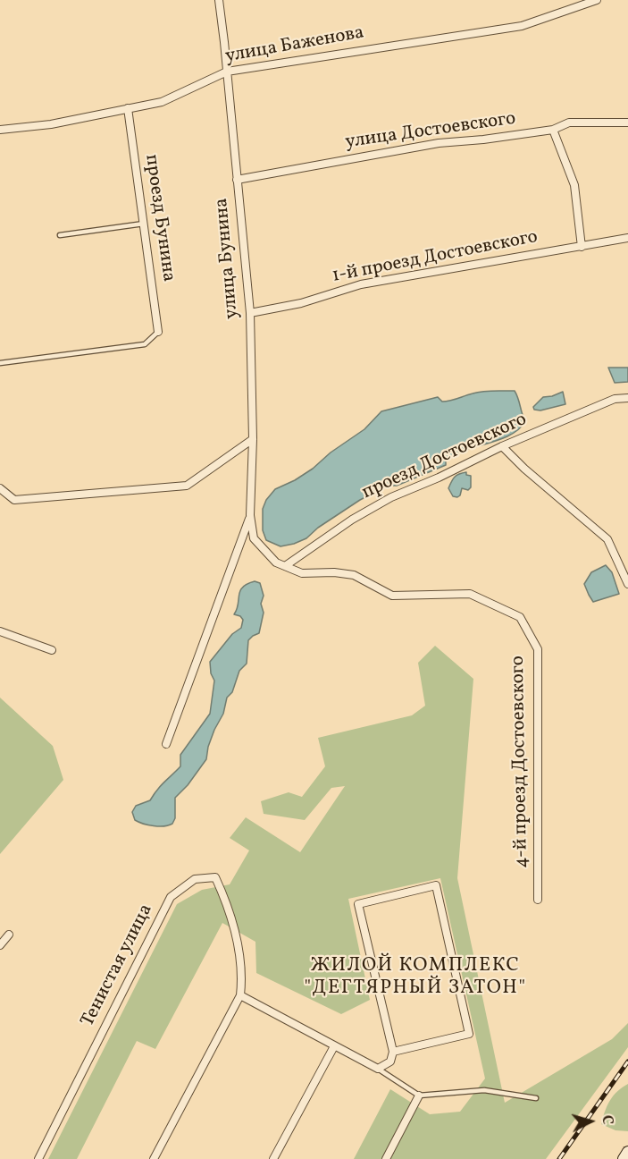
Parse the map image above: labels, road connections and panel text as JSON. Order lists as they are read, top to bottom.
{
  "streets": {
    "street": [
      "улица Баженова",
      "улица Достоевского",
      "проезд Бунина",
      "1-й проезд Достоевского",
      "улица Бунина",
      "проезд Достоевского",
      "4-й проезд Достоевского",
      "Тенистая улица"
    ]
  },
  "crossings": [
    ["улица Баженова", "проезд Бунина"],
    ["улица Баженова", "улица Бунина"],
    ["улица Достоевского", "улица Бунина"],
    ["1-й проезд Достоевского", "улица Бунина"],
    ["проезд Достоевского", "4-й проезд Достоевского"]
  ],
  "districts": ["ЖИЛОЙ КОМПЛЕКС \"ДЕГТЯРНЫЙ ЗАТОН\""],
  "north": "right"
}
